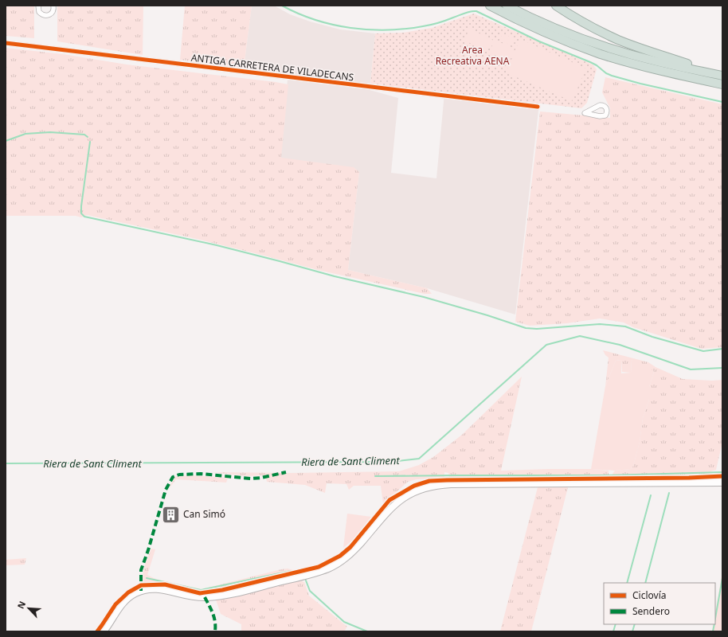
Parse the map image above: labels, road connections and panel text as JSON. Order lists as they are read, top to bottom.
{
  "streets": {
    "street": ["ANTIGA CARRETERA DE VILADECANS"]
  },
  "water": ["Riera de Sant Climent"],
  "parks": ["Area Recreativa AENA"],
  "places": {
    "building": ["Can Simó"]
  },
  "legend": ["Ciclovía", "Sendero"],
  "north": "top left"
}
